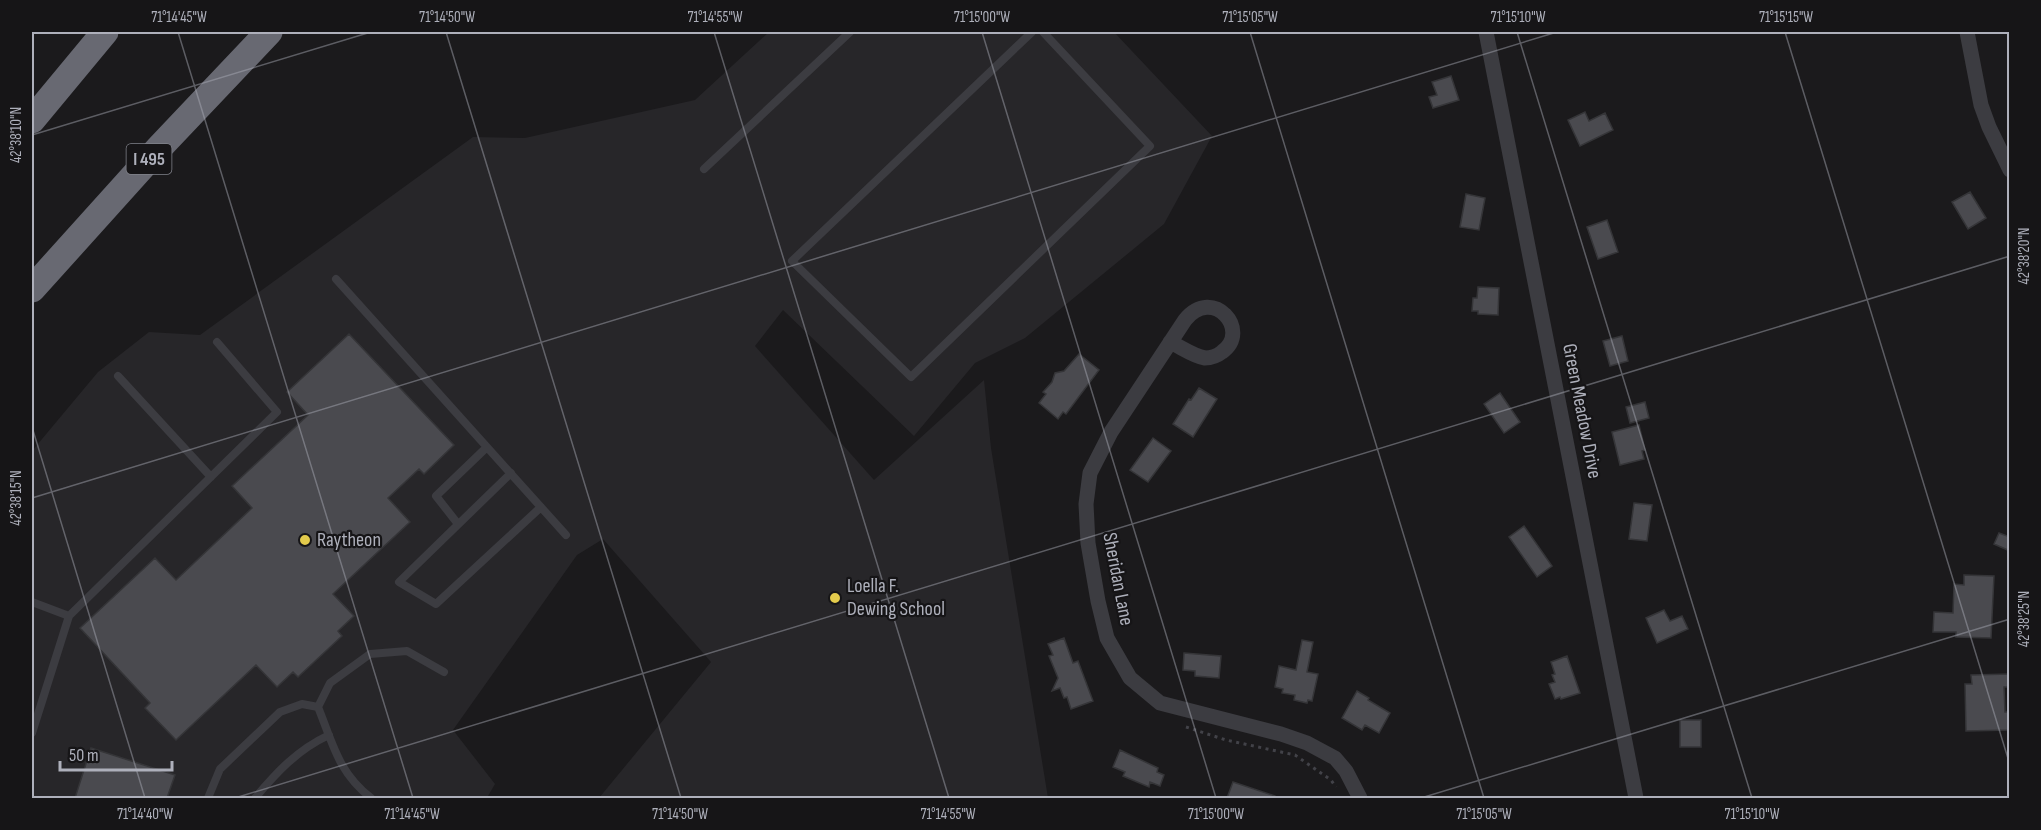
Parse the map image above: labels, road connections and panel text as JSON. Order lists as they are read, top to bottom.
{
  "streets": {
    "highway": ["I 495"],
    "street": ["Green Meadow Drive", "Sheridan Lane"]
  },
  "places": ["Raytheon", "Loella F. Dewing School"],
  "scale_bar": "50 m",
  "coordinates": [
    "71°14'45\"W",
    "71°14'50\"W",
    "71°14'55\"W",
    "71°15'00\"W",
    "71°15'05\"W",
    "71°15'10\"W",
    "71°15'15\"W",
    "42°38'10\"N",
    "42°38'20\"N",
    "42°38'15\"N",
    "42°38'25\"N",
    "71°14'40\"W"
  ]
}
